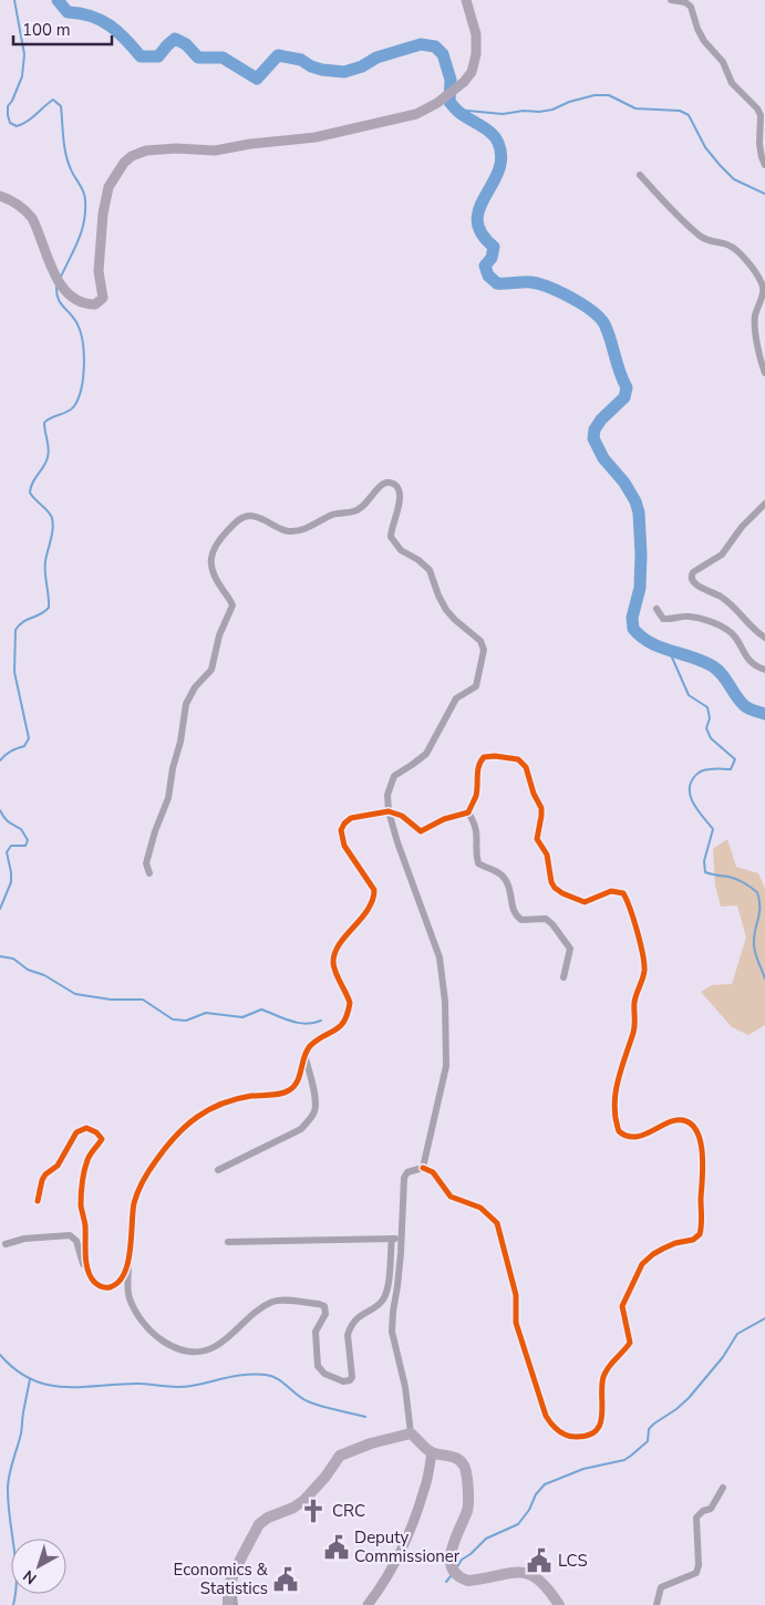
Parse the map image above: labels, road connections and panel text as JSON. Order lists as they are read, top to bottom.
{
  "places": {
    "church": ["CRC"],
    "public building": ["Deputy Commissioner", "LCS", "Economics & Statistics"]
  },
  "scale_bar": "100 m",
  "north": "bottom left"
}
